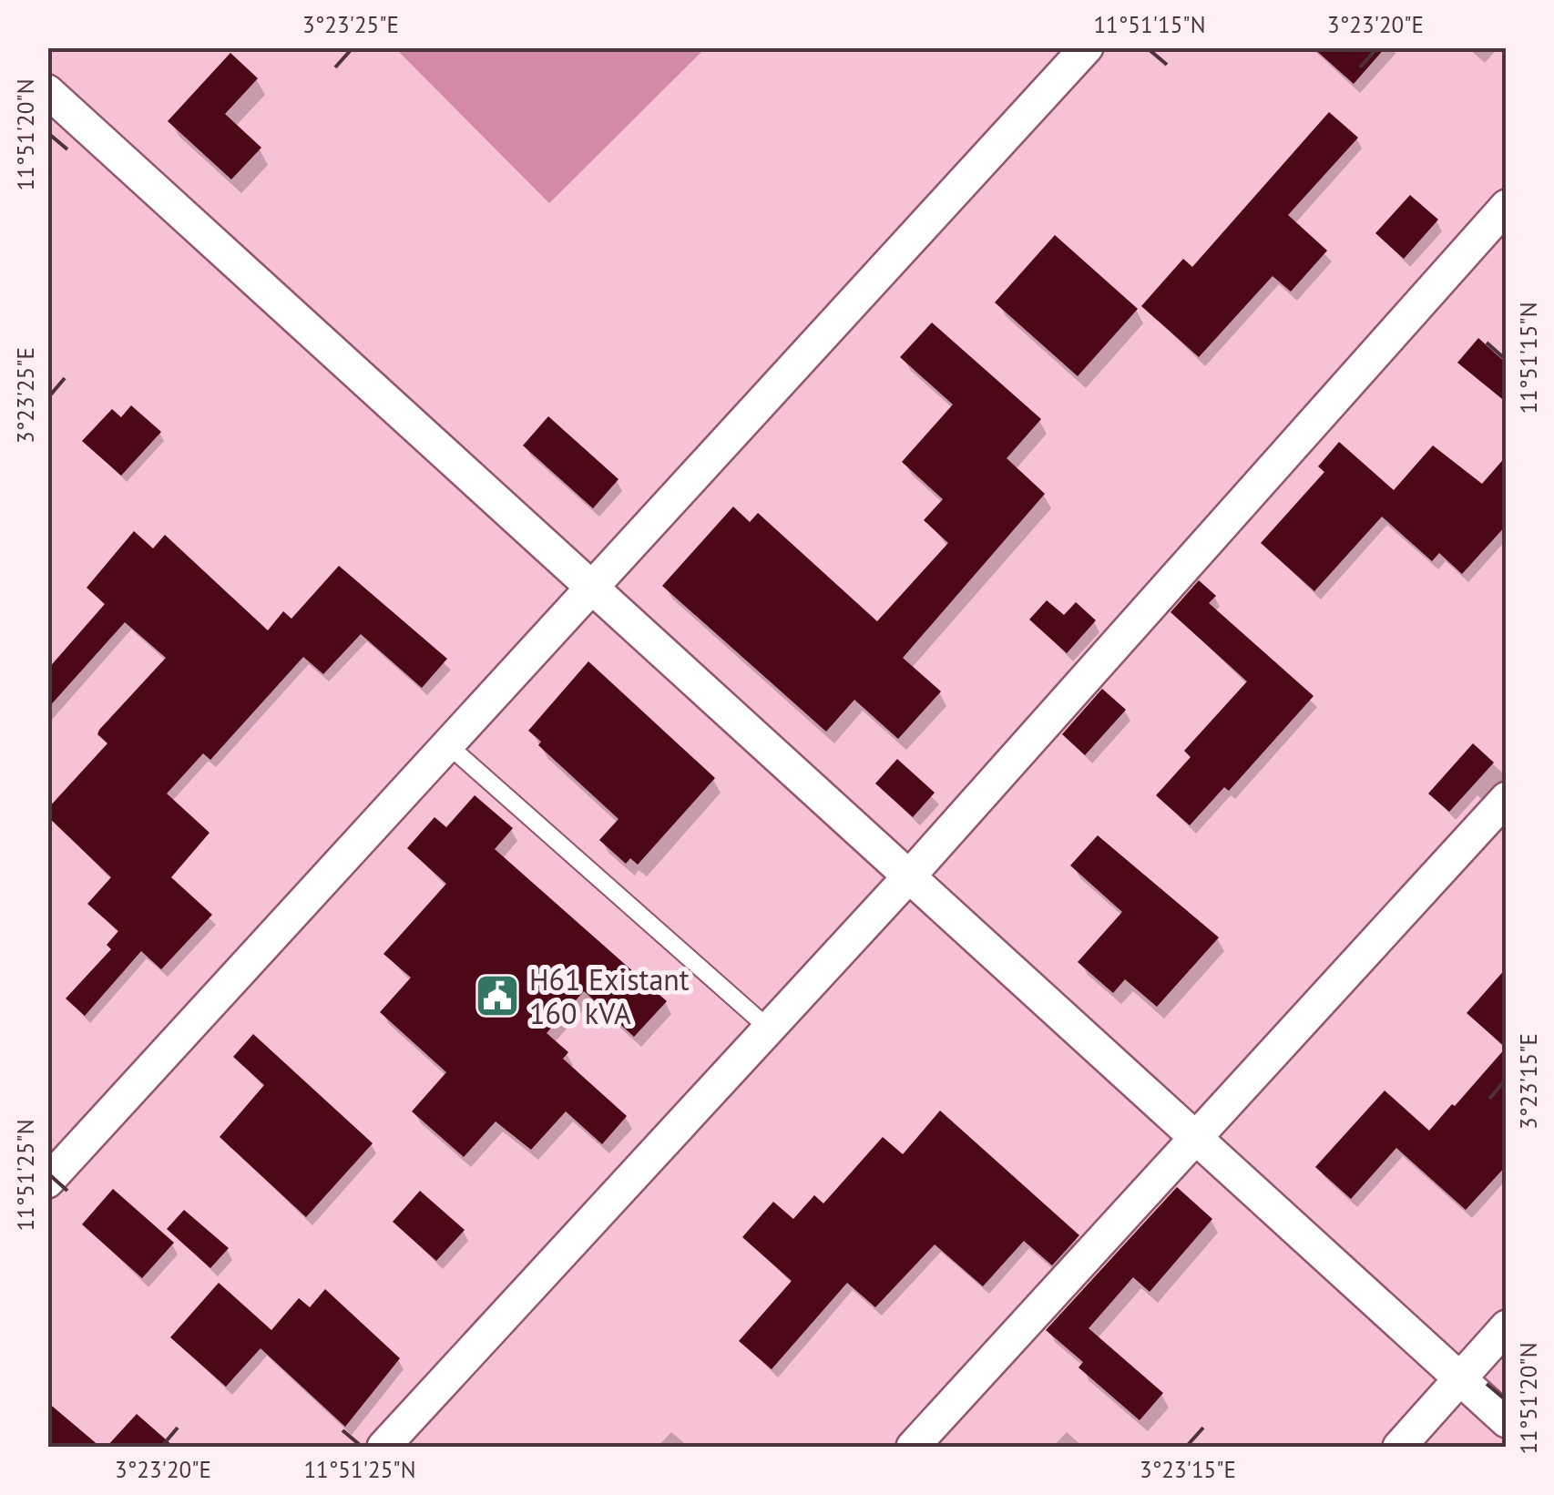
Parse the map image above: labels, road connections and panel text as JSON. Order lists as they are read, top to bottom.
{
  "places": {
    "public building": ["H61 Existant 160 kVA"]
  },
  "coordinates": [
    "3°23'25\"E",
    "11°51'15\"N",
    "3°23'20\"E",
    "11°51'20\"N",
    "3°23'15\"E",
    "11°51'25\"N"
  ]
}
